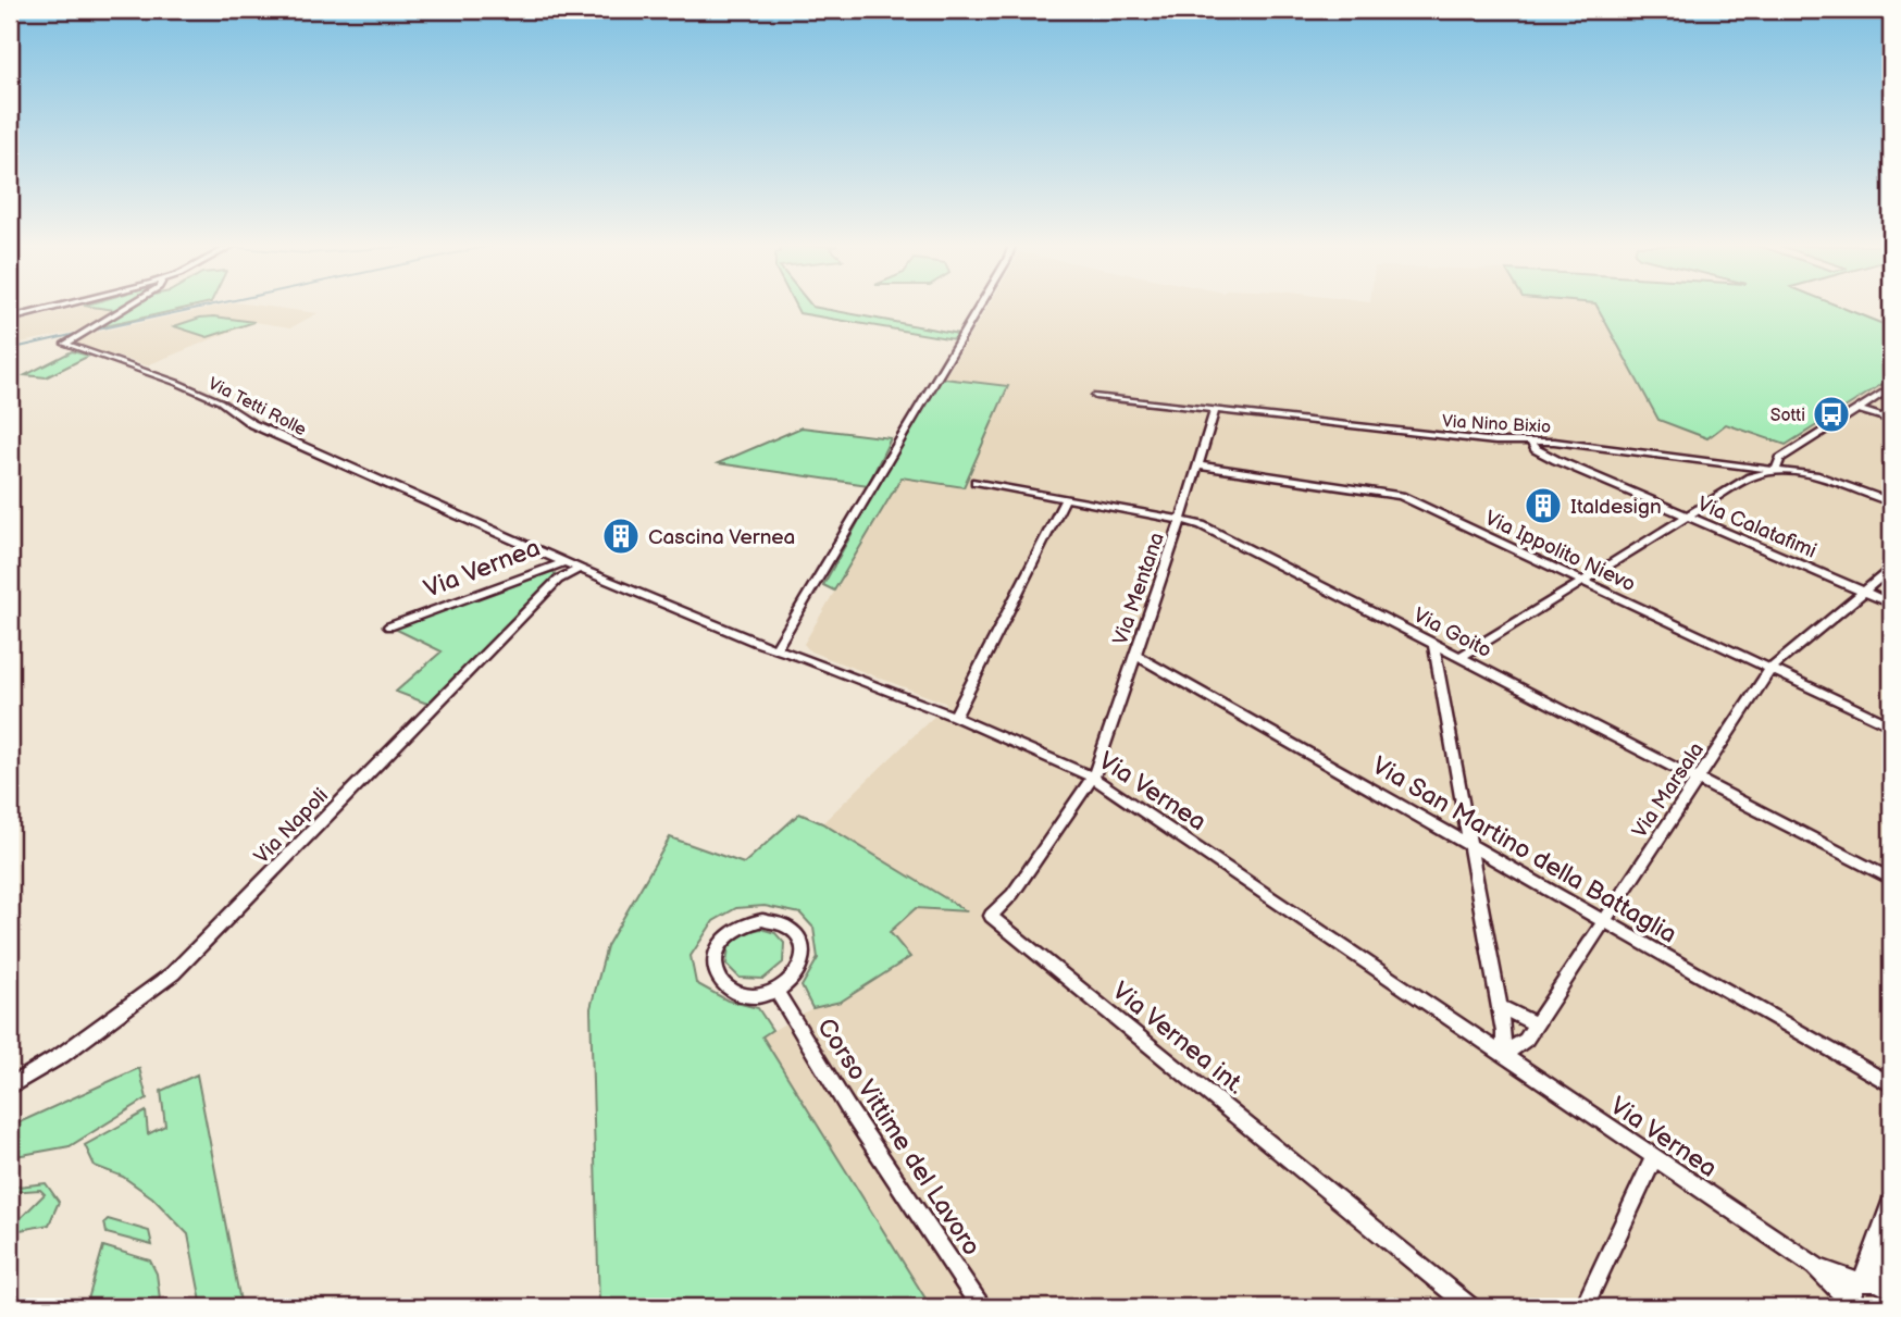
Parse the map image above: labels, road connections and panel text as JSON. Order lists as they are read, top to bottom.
{
  "streets": {
    "street": [
      "Via Tetti Rolle",
      "Via Nino Bixio",
      "Via Calatafimi",
      "Via Ippolito Nievo",
      "Via Vernea",
      "Via Mentana",
      "Via Goito",
      "Via Marsala",
      "Via Napoli",
      "Via San Martino della Battaglia",
      "Via Vernea int.",
      "Corso Vittime del Lavoro"
    ]
  },
  "crossings": [
    ["Via Tetti Rolle", "Via Vernea"],
    ["Via Nino Bixio", "Via Calatafimi"],
    ["Via Nino Bixio", "Via Mentana"],
    ["Via Calatafimi", "Via Marsala"],
    ["Via Ippolito Nievo", "Via Mentana"],
    ["Via Ippolito Nievo", "Via Marsala"],
    ["Via Vernea", "Via Mentana"],
    ["Via Vernea", "Via Marsala"],
    ["Via Vernea", "Via Napoli"],
    ["Via Vernea", "Via Vernea int."],
    ["Via Mentana", "Via Goito"],
    ["Via Mentana", "Via San Martino della Battaglia"],
    ["Via Mentana", "Via Vernea int."],
    ["Via Goito", "Via Marsala"],
    ["Via Marsala", "Via San Martino della Battaglia"]
  ],
  "places": {
    "bus stop": ["Sotti"],
    "building": ["Italdesign", "Cascina Vernea"]
  }
}
